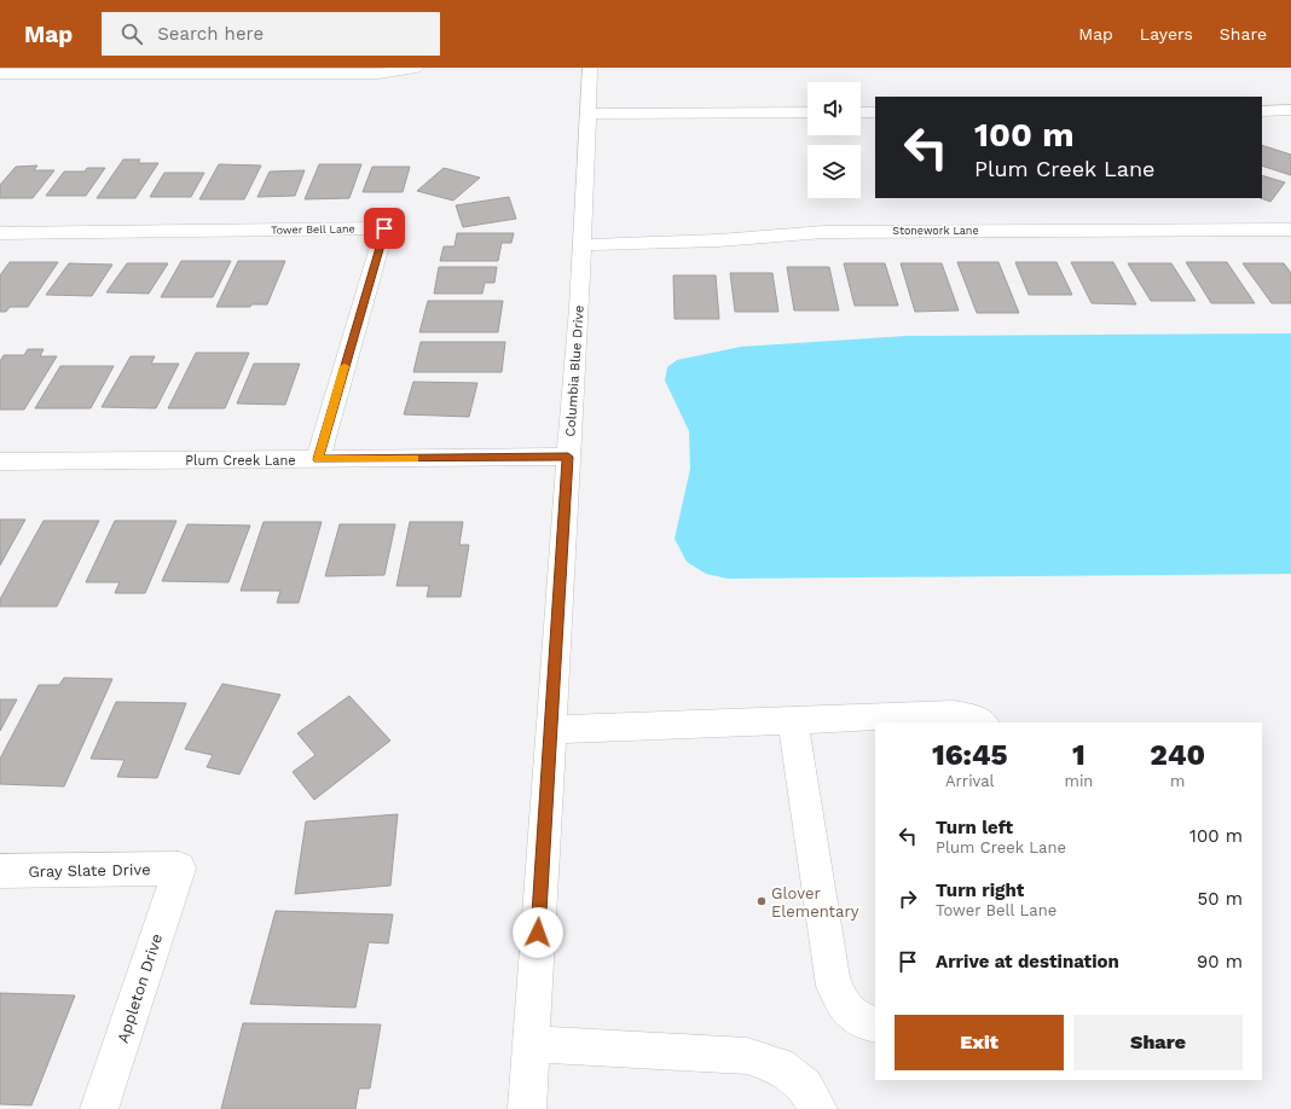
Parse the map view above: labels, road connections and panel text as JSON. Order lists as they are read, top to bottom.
{
  "streets": {
    "street": [
      "Tower Bell Lane",
      "Stonework Lane",
      "Columbia Blue Drive",
      "Plum Creek Lane",
      "Gray Slate Drive",
      "Appleton Drive"
    ]
  },
  "crossings": [
    ["Tower Bell Lane", "Plum Creek Lane"],
    ["Stonework Lane", "Columbia Blue Drive"],
    ["Columbia Blue Drive", "Plum Creek Lane"],
    ["Gray Slate Drive", "Appleton Drive"]
  ],
  "places": ["Glover Elementary"],
  "page": {
    "header": "Map",
    "search": "Search here",
    "nav": ["Map", "Layers", "Share"],
    "turn": ["100 m", "Plum Creek Lane"],
    "eta": [
      "16:45",
      "Arrival",
      "1",
      "min",
      "240",
      "m"
    ],
    "list": [
      {
        "name": "Turn left",
        "note": "Plum Creek Lane",
        "value": "100 m"
      },
      {
        "name": "Turn right",
        "note": "Tower Bell Lane",
        "value": "50 m"
      },
      {
        "name": "Arrive at destination",
        "value": "90 m"
      }
    ],
    "buttons": ["Exit", "Share"]
  }
}
